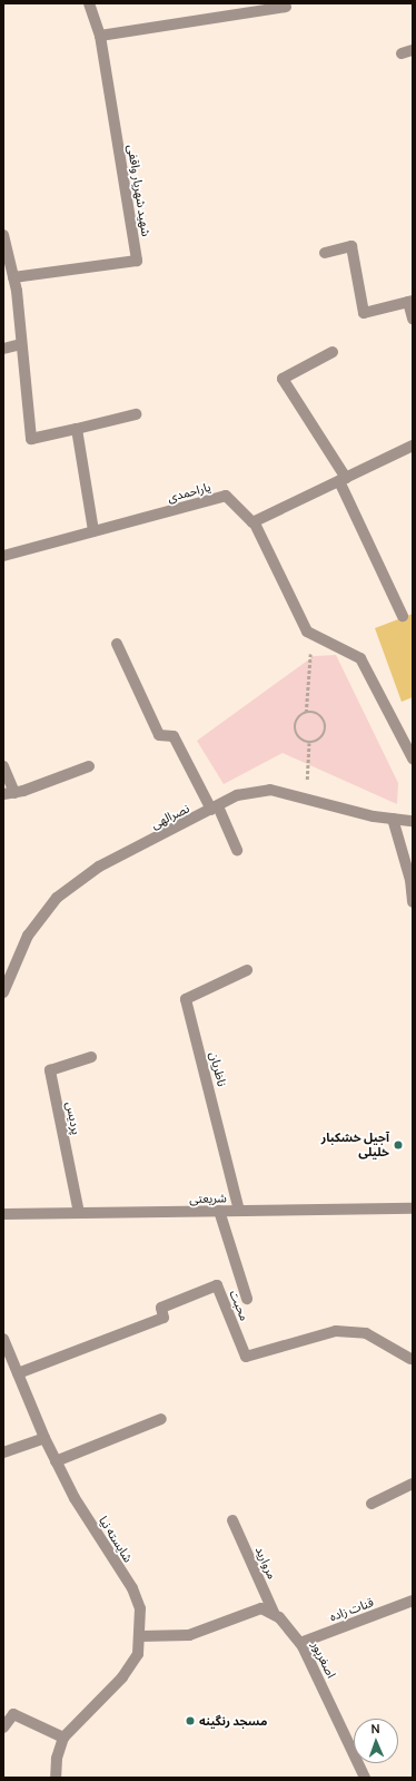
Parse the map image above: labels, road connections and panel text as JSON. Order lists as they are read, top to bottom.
{
  "streets": {
    "street": [
      "شهید شهریار واقفی",
      "یاراحمدی",
      "نصرالهی",
      "ناظریان",
      "پردیس",
      "شریعتی",
      "محبت",
      "شایسته نیا",
      "مروارید",
      "قنات زاده",
      "اصغرپور"
    ]
  },
  "crossings": [
    ["ناظریان", "شریعتی"],
    ["پردیس", "شریعتی"],
    ["شریعتی", "محبت"],
    ["محبت", "شایسته نیا"],
    ["مروارید", "اصغرپور"],
    ["قنات زاده", "اصغرپور"]
  ],
  "places": ["آجیل خشکبار خلیلی", "مسجد رنگینه"],
  "north": "top"
}
